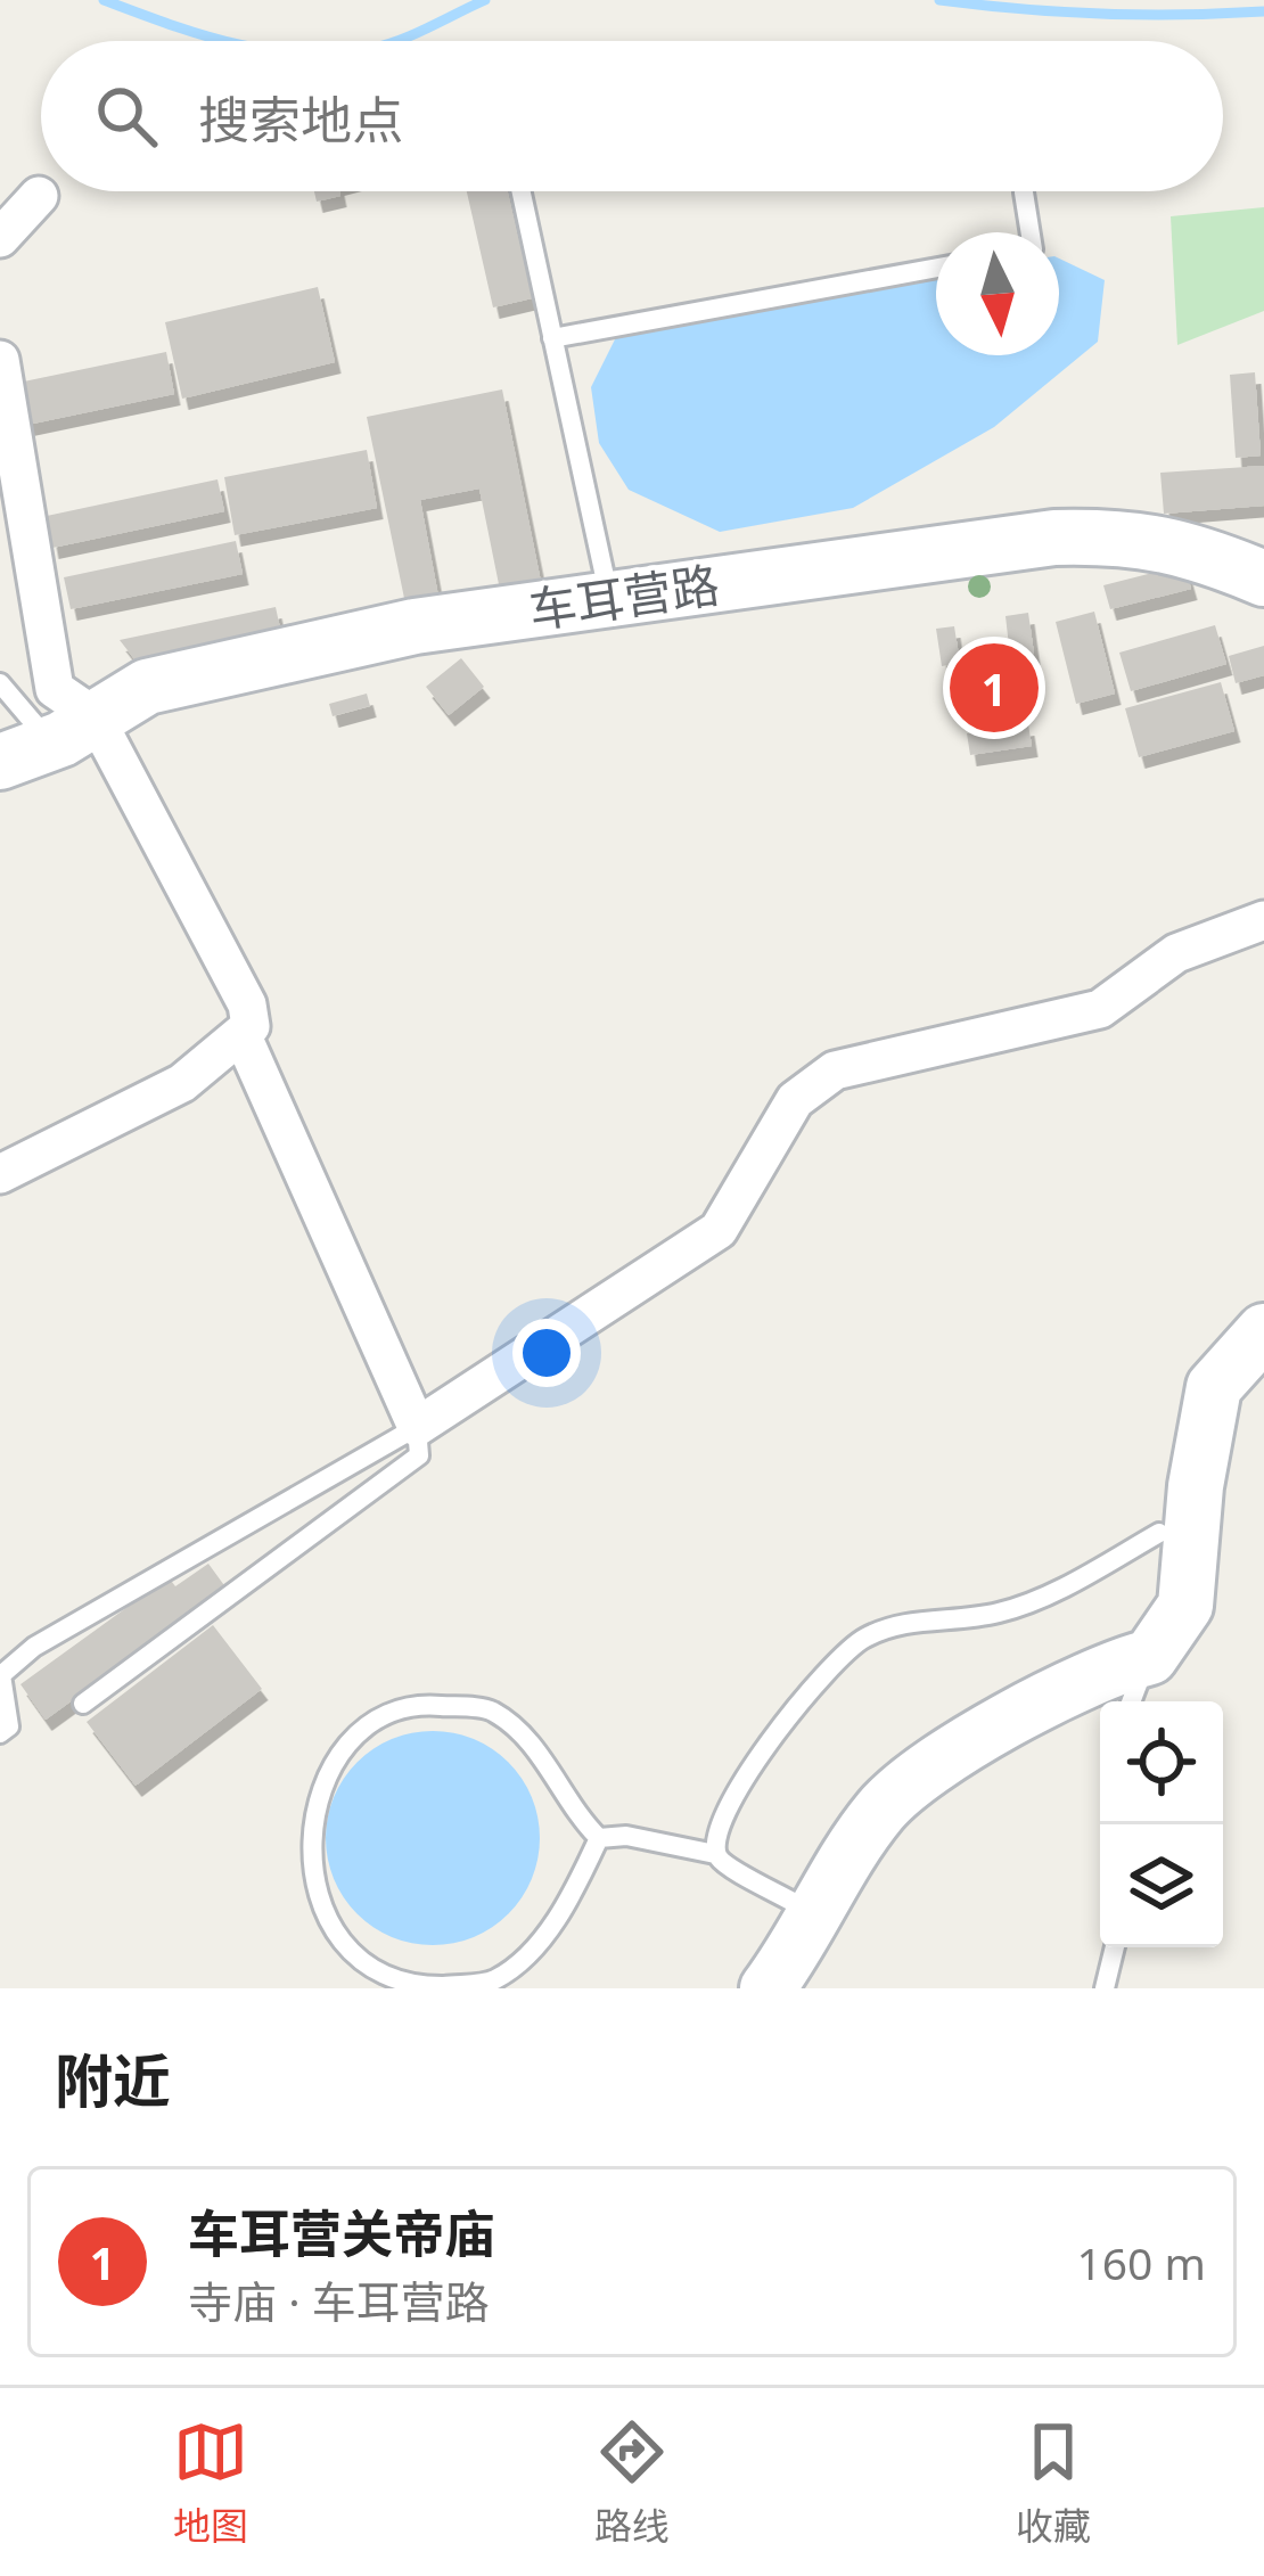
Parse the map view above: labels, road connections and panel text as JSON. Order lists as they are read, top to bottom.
{
  "streets": {
    "street": ["车耳营路"]
  },
  "north": "bottom",
  "page": {
    "search": "搜索地点",
    "pins": "1",
    "heading": "附近",
    "list": [
      {
        "mark": "1",
        "name": "车耳营关帝庙",
        "note": "寺庙 · 车耳营路",
        "value": "160 m"
      }
    ],
    "nav": ["地图", "路线", "收藏"]
  }
}
